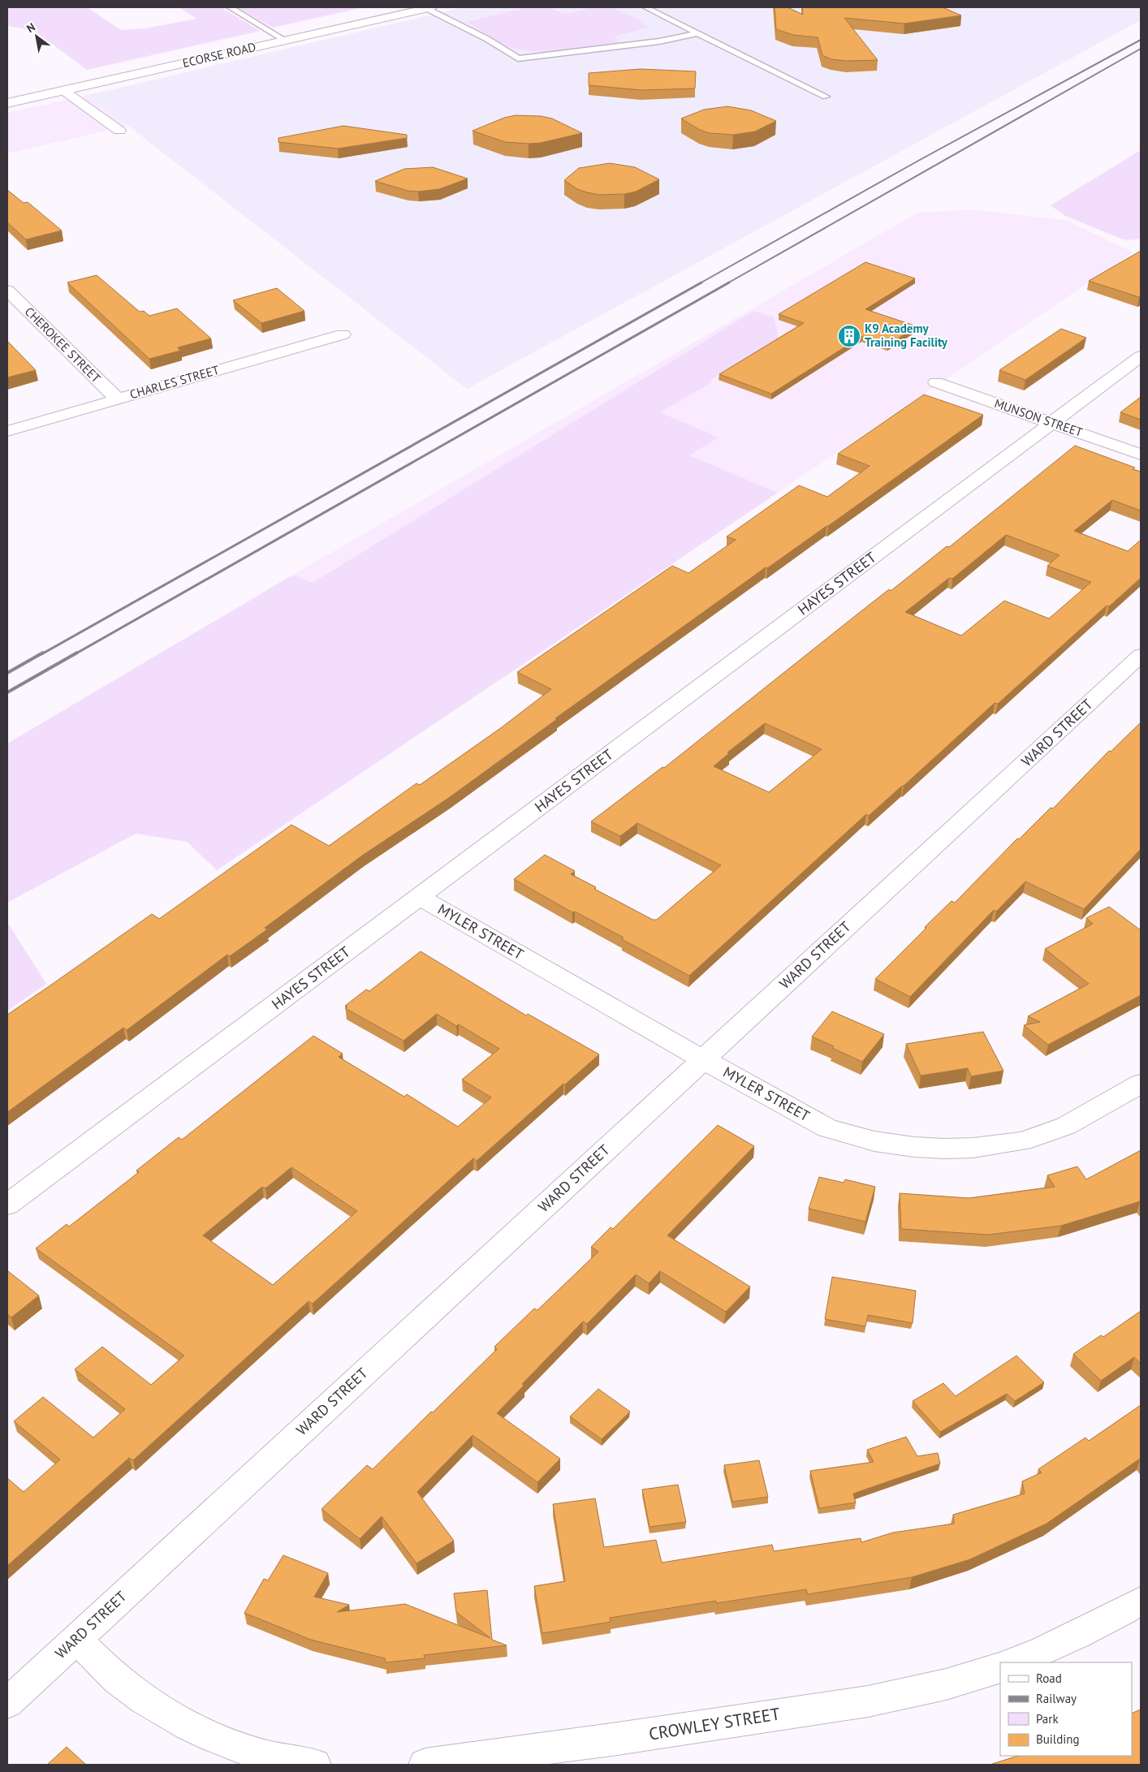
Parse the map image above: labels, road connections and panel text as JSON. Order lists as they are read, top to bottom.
{
  "streets": {
    "street": [
      "ECORSE ROAD",
      "CHEROKEE STREET",
      "CHARLES STREET",
      "MUNSON STREET",
      "HAYES STREET",
      "WARD STREET",
      "MYLER STREET",
      "CROWLEY STREET"
    ]
  },
  "crossings": [
    ["CHEROKEE STREET", "CHARLES STREET"],
    ["MUNSON STREET", "HAYES STREET"],
    ["HAYES STREET", "MYLER STREET"],
    ["WARD STREET", "MYLER STREET"]
  ],
  "places": {
    "building": ["K9 Academy Training Facility"]
  },
  "legend": [
    "Road",
    "Railway",
    "Park",
    "Building"
  ],
  "north": "top left"
}
